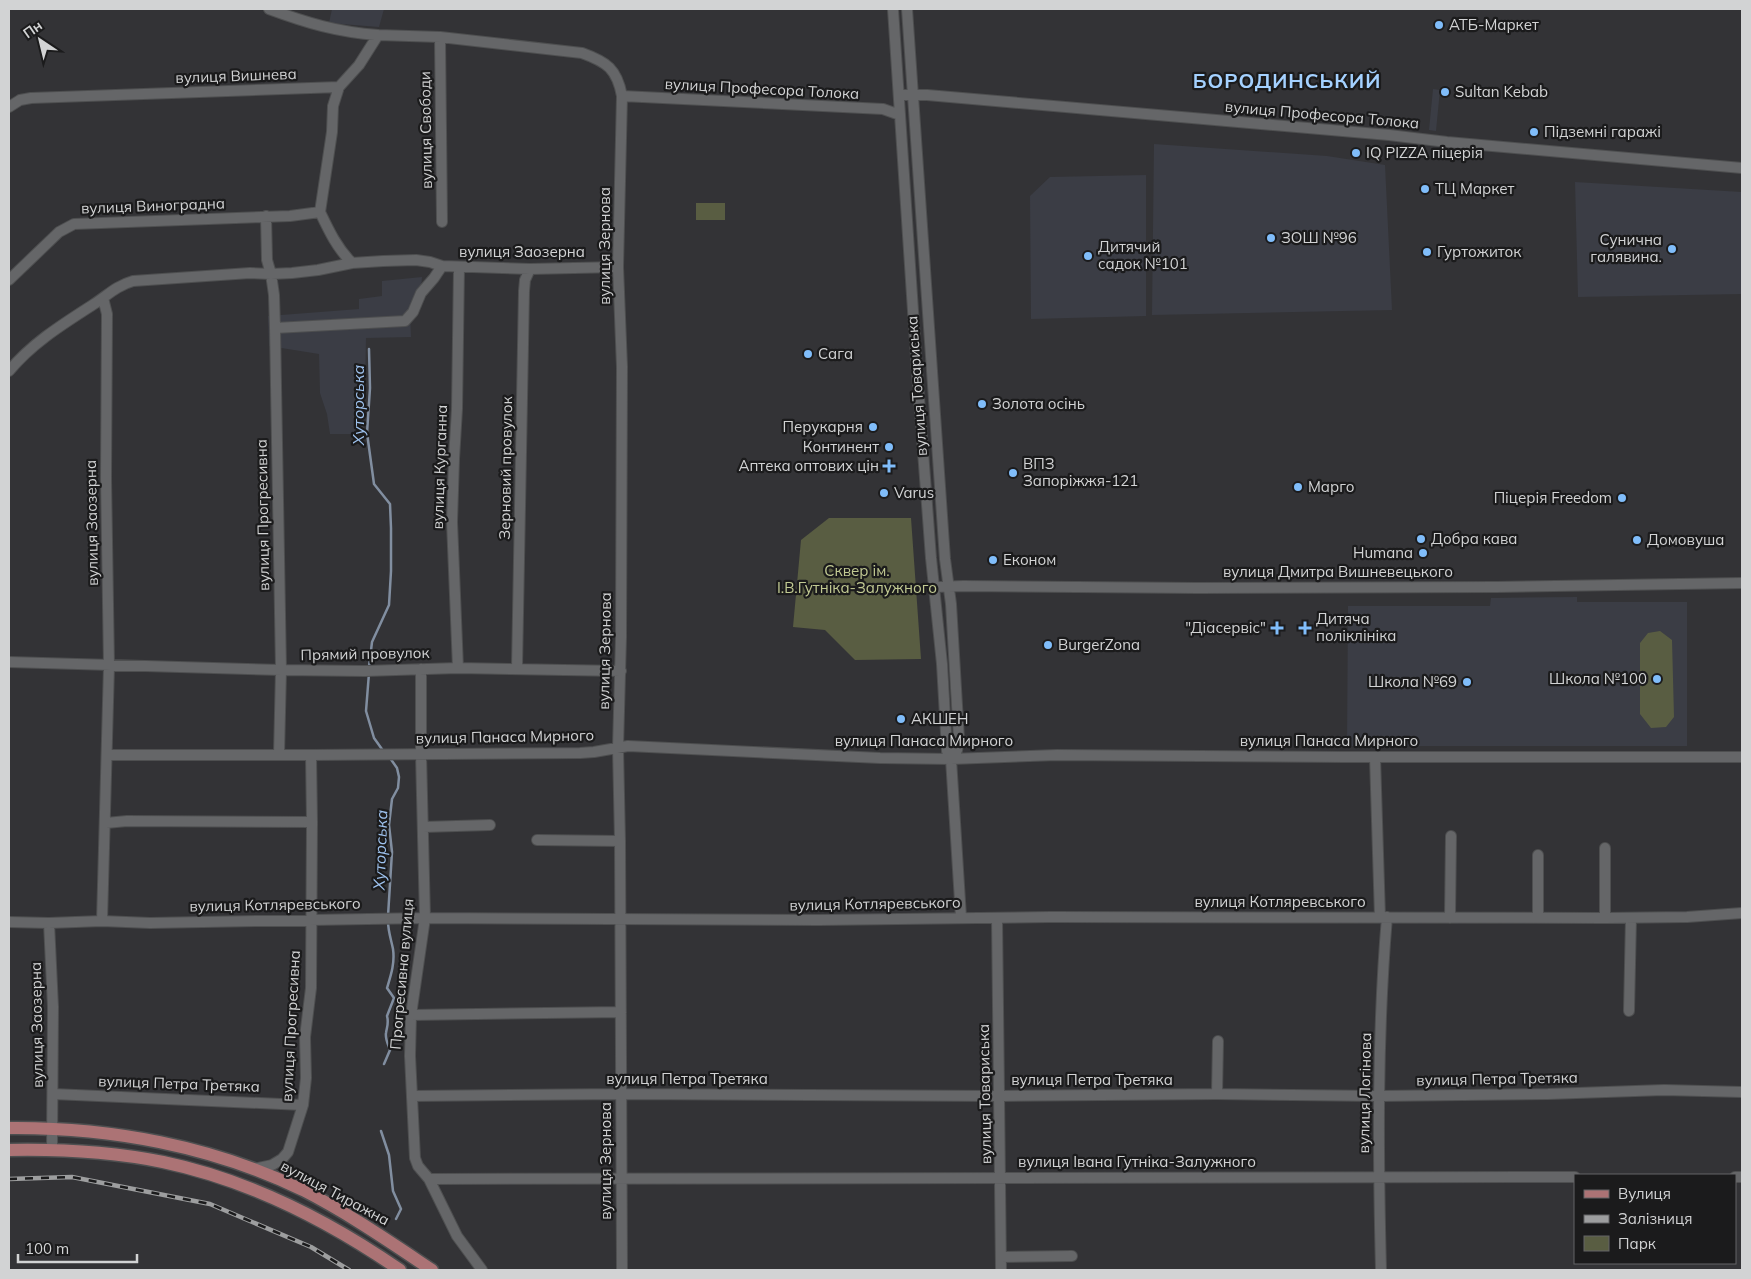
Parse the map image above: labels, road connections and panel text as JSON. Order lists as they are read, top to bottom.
{
  "streets": {
    "main road": ["вулиця Тиражна"],
    "street": [
      "вулиця Вишнева",
      "вулиця Професора Толока",
      "вулиця Свободи",
      "вулиця Виноградна",
      "вулиця Зернова",
      "вулиця Заозерна",
      "вулиця Товариська",
      "вулиця Курганна",
      "Зерновий провулок",
      "вулиця Прогресивна",
      "вулиця Дмитра Вишневецького",
      "Прямий провулок",
      "вулиця Панаса Мирного",
      "вулиця Котляревського",
      "Прогресивна вулиця",
      "вулиця Петра Третяка",
      "вулиця Логінова",
      "вулиця Івана Гутніка-Залужного"
    ]
  },
  "crossings": [
    ["вулиця Професора Толока", "вулиця Зернова"],
    ["вулиця Професора Толока", "вулиця Товариська"],
    ["вулиця Свободи", "вулиця Зернова"],
    ["вулиця Виноградна", "вулиця Прогресивна"],
    ["вулиця Зернова", "вулиця Заозерна"],
    ["вулиця Зернова", "Прямий провулок"],
    ["вулиця Зернова", "вулиця Панаса Мирного"],
    ["вулиця Зернова", "вулиця Котляревського"],
    ["вулиця Зернова", "вулиця Петра Третяка"],
    ["вулиця Зернова", "вулиця Івана Гутніка-Залужного"],
    ["вулиця Заозерна", "вулиця Курганна"],
    ["вулиця Заозерна", "Зерновий провулок"],
    ["вулиця Заозерна", "вулиця Прогресивна"],
    ["вулиця Заозерна", "Прямий провулок"],
    ["вулиця Заозерна", "вулиця Панаса Мирного"],
    ["вулиця Заозерна", "вулиця Котляревського"],
    ["вулиця Заозерна", "вулиця Петра Третяка"],
    ["вулиця Заозерна", "вулиця Тиражна"],
    ["вулиця Товариська", "вулиця Дмитра Вишневецького"],
    ["вулиця Товариська", "вулиця Панаса Мирного"],
    ["вулиця Товариська", "вулиця Котляревського"],
    ["вулиця Товариська", "вулиця Петра Третяка"],
    ["вулиця Товариська", "вулиця Івана Гутніка-Залужного"],
    ["вулиця Курганна", "Прямий провулок"],
    ["Зерновий провулок", "Прямий провулок"],
    ["вулиця Прогресивна", "Прямий провулок"],
    ["вулиця Прогресивна", "вулиця Панаса Мирного"],
    ["вулиця Прогресивна", "вулиця Котляревського"],
    ["вулиця Прогресивна", "вулиця Петра Третяка"],
    ["вулиця Прогресивна", "вулиця Тиражна"],
    ["Прямий провулок", "Прогресивна вулиця"],
    ["вулиця Панаса Мирного", "Прогресивна вулиця"],
    ["вулиця Панаса Мирного", "вулиця Логінова"],
    ["вулиця Котляревського", "Прогресивна вулиця"],
    ["вулиця Котляревського", "вулиця Логінова"],
    ["Прогресивна вулиця", "вулиця Петра Третяка"],
    ["Прогресивна вулиця", "вулиця Івана Гутніка-Залужного"],
    ["вулиця Петра Третяка", "вулиця Логінова"],
    ["вулиця Логінова", "вулиця Івана Гутніка-Залужного"]
  ],
  "districts": ["БОРОДИНСЬКИЙ"],
  "water": ["Хуторська"],
  "parks": ["Сквер ім. І.В.Гутніка-Залужного"],
  "places": {
    "other": [
      "АТБ-Маркет",
      "Sultan Kebab",
      "Підземні гаражі",
      "IQ PIZZA піцерія",
      "ТЦ Маркет",
      "ЗОШ №96",
      "Сунична галявина.",
      "Гуртожиток",
      "Дитячий садок №101",
      "Сага",
      "Золота осінь",
      "Перукарня",
      "Континент",
      "ВПЗ Запоріжжя-121",
      "Марго",
      "Varus",
      "Піцерія Freedom",
      "Добра кава",
      "Домовуша",
      "Humana",
      "Економ",
      "BurgerZona",
      "Школа №100",
      "Школа №69",
      "АКШЕН"
    ],
    "health": ["Аптека оптових цін", "\"Діасервіс\"", "Дитяча поліклініка"]
  },
  "legend": ["Вулиця", "Залізниця", "Парк"],
  "scale_bar": "100 m",
  "north": "top left"
}
